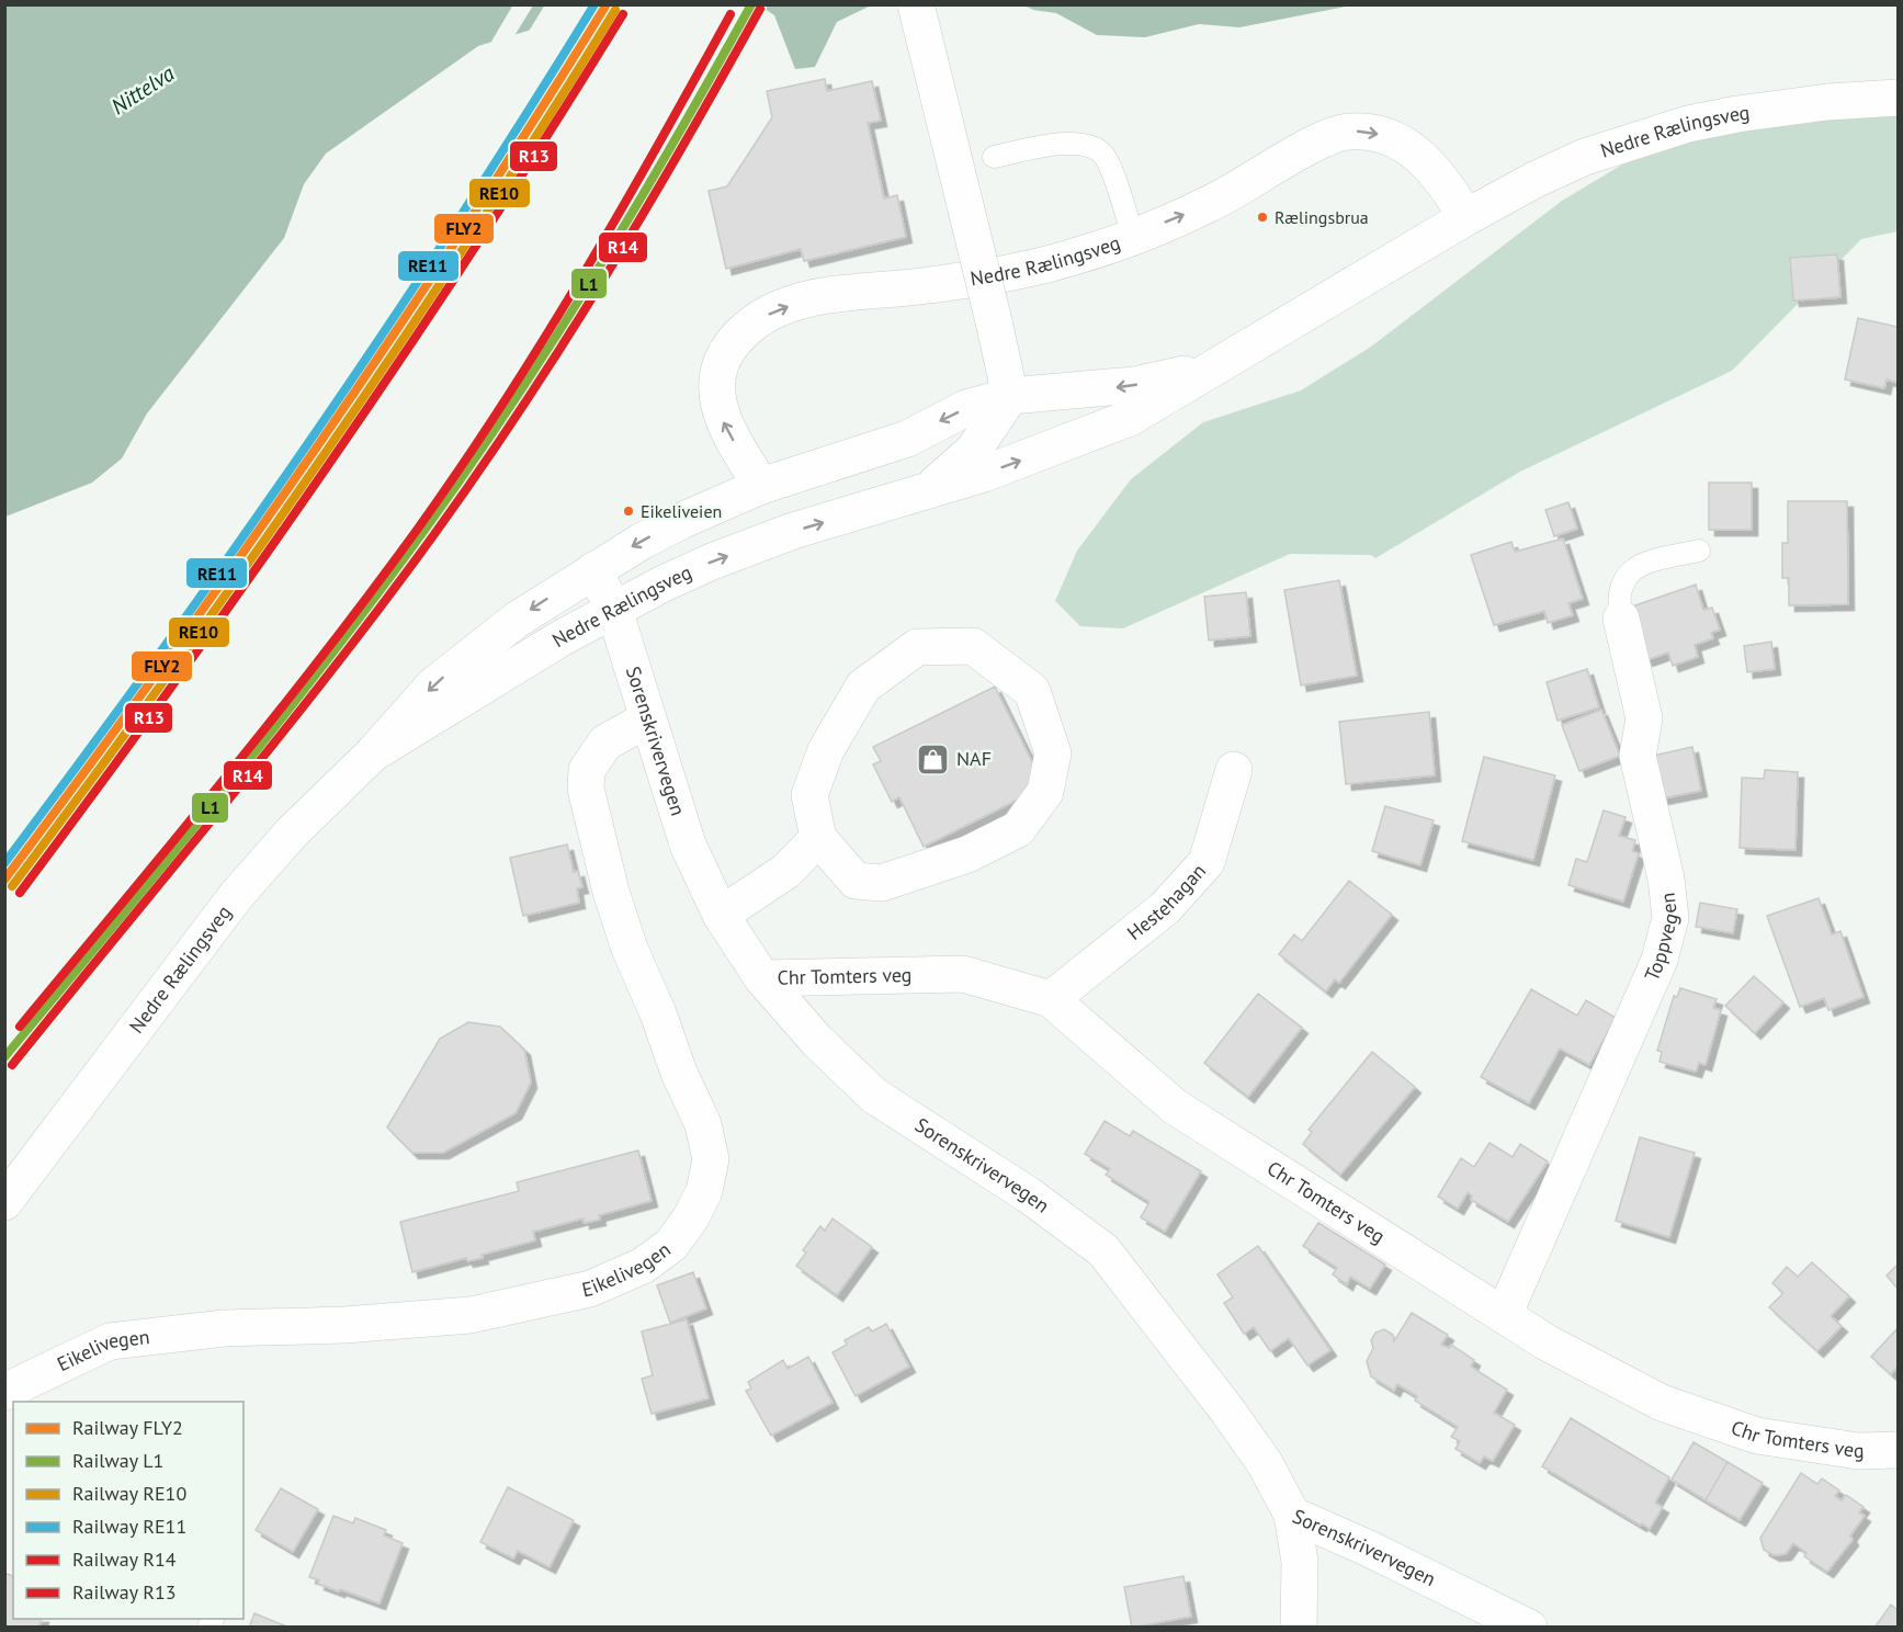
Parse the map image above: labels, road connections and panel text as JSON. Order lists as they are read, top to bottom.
{
  "streets": {
    "street": [
      "Nedre Rælingsveg",
      "Sorenskrivervegen",
      "Hestehagan",
      "Toppvegen",
      "Chr Tomters veg",
      "Eikelivegen"
    ]
  },
  "crossings": [
    ["Nedre Rælingsveg", "Sorenskrivervegen"],
    ["Sorenskrivervegen", "Chr Tomters veg"],
    ["Sorenskrivervegen", "Eikelivegen"],
    ["Hestehagan", "Chr Tomters veg"],
    ["Toppvegen", "Chr Tomters veg"]
  ],
  "water": ["Nittelva"],
  "places": {
    "other": ["Rælingsbrua", "Eikeliveien"],
    "shop": ["NAF"]
  },
  "lines": [
    "rail line FLY2",
    "rail line L1",
    "rail line RE11",
    "rail line R14",
    "rail line RE10",
    "rail line R13"
  ],
  "legend": [
    "Railway FLY2",
    "Railway L1",
    "Railway RE10",
    "Railway RE11",
    "Railway R14",
    "Railway R13"
  ]
}
